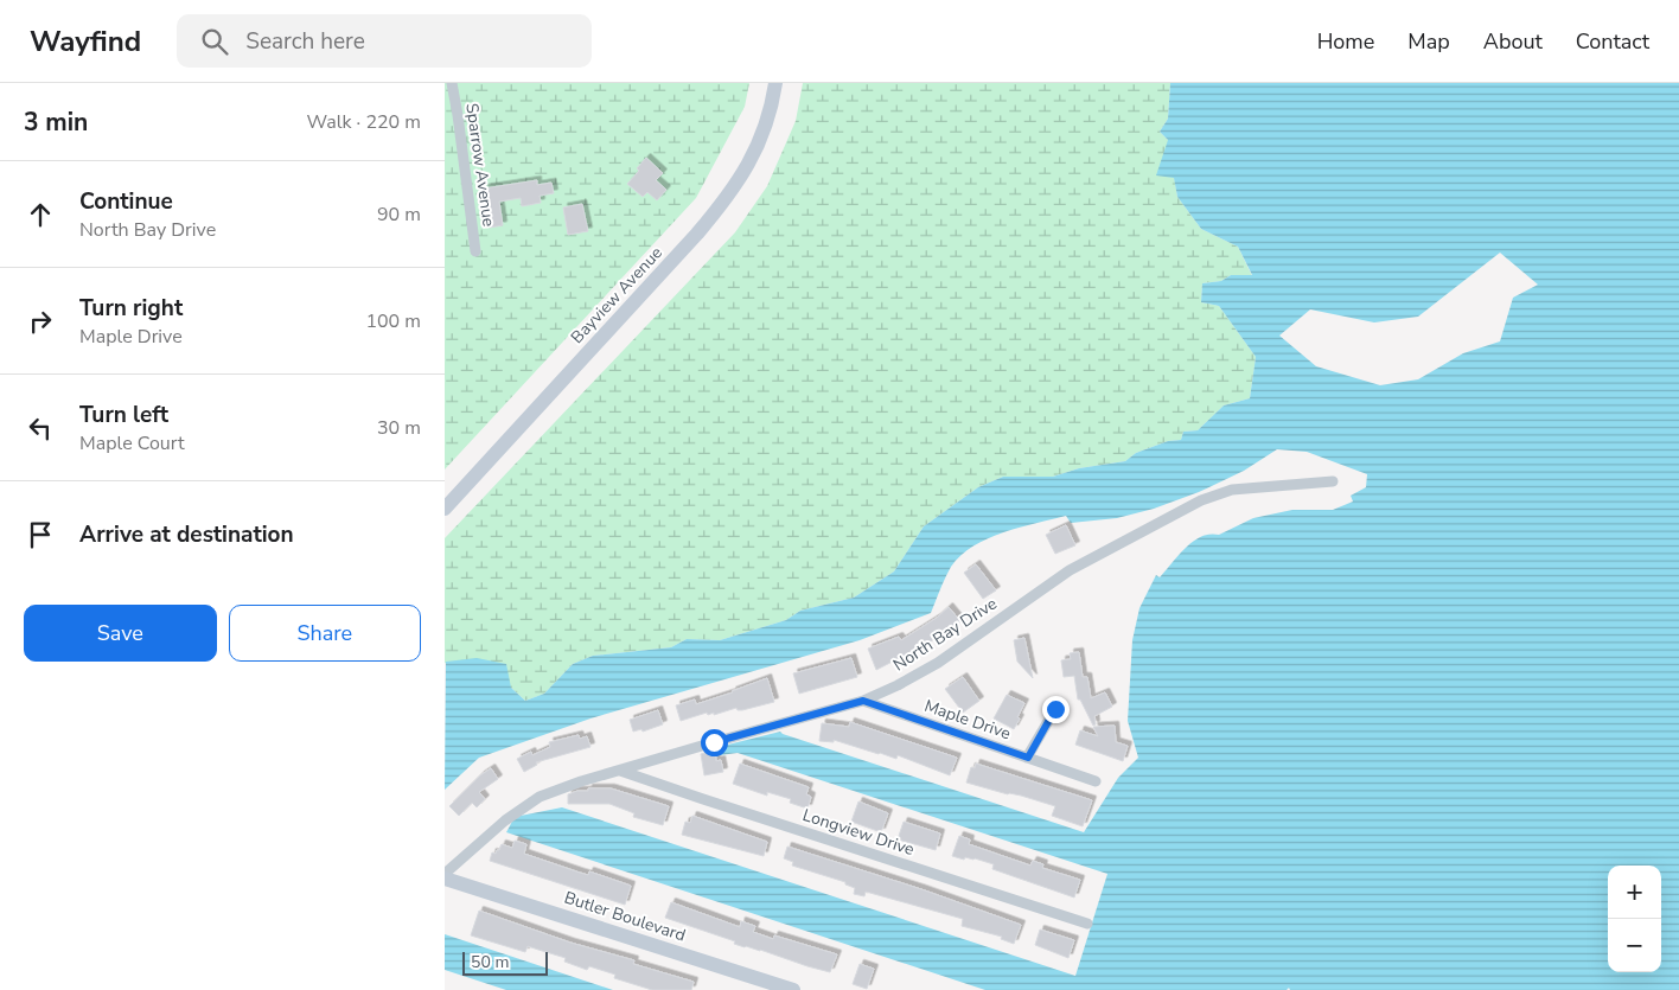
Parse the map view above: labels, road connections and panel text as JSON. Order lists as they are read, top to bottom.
{
  "streets": {
    "main road": ["Bayview Avenue", "Butler Boulevard"],
    "street": [
      "Sparrow Avenue",
      "North Bay Drive",
      "Maple Drive",
      "Longview Drive"
    ]
  },
  "crossings": [
    ["North Bay Drive", "Maple Drive"],
    ["North Bay Drive", "Longview Drive"]
  ],
  "scale_bar": "50 m",
  "page": {
    "header": "Wayfind",
    "search": "Search here",
    "nav": [
      "Home",
      "Map",
      "About",
      "Contact"
    ],
    "heading": ["3 min", "Walk · 220 m"],
    "list": [
      ["Continue", "North Bay Drive", "90 m"],
      ["Turn right", "Maple Drive", "100 m"],
      ["Turn left", "Maple Court", "30 m"],
      "Arrive at destination"
    ],
    "buttons": ["Save", "Share"],
    "map_buttons": ["+", "−"],
    "scale": "50 m"
  }
}
